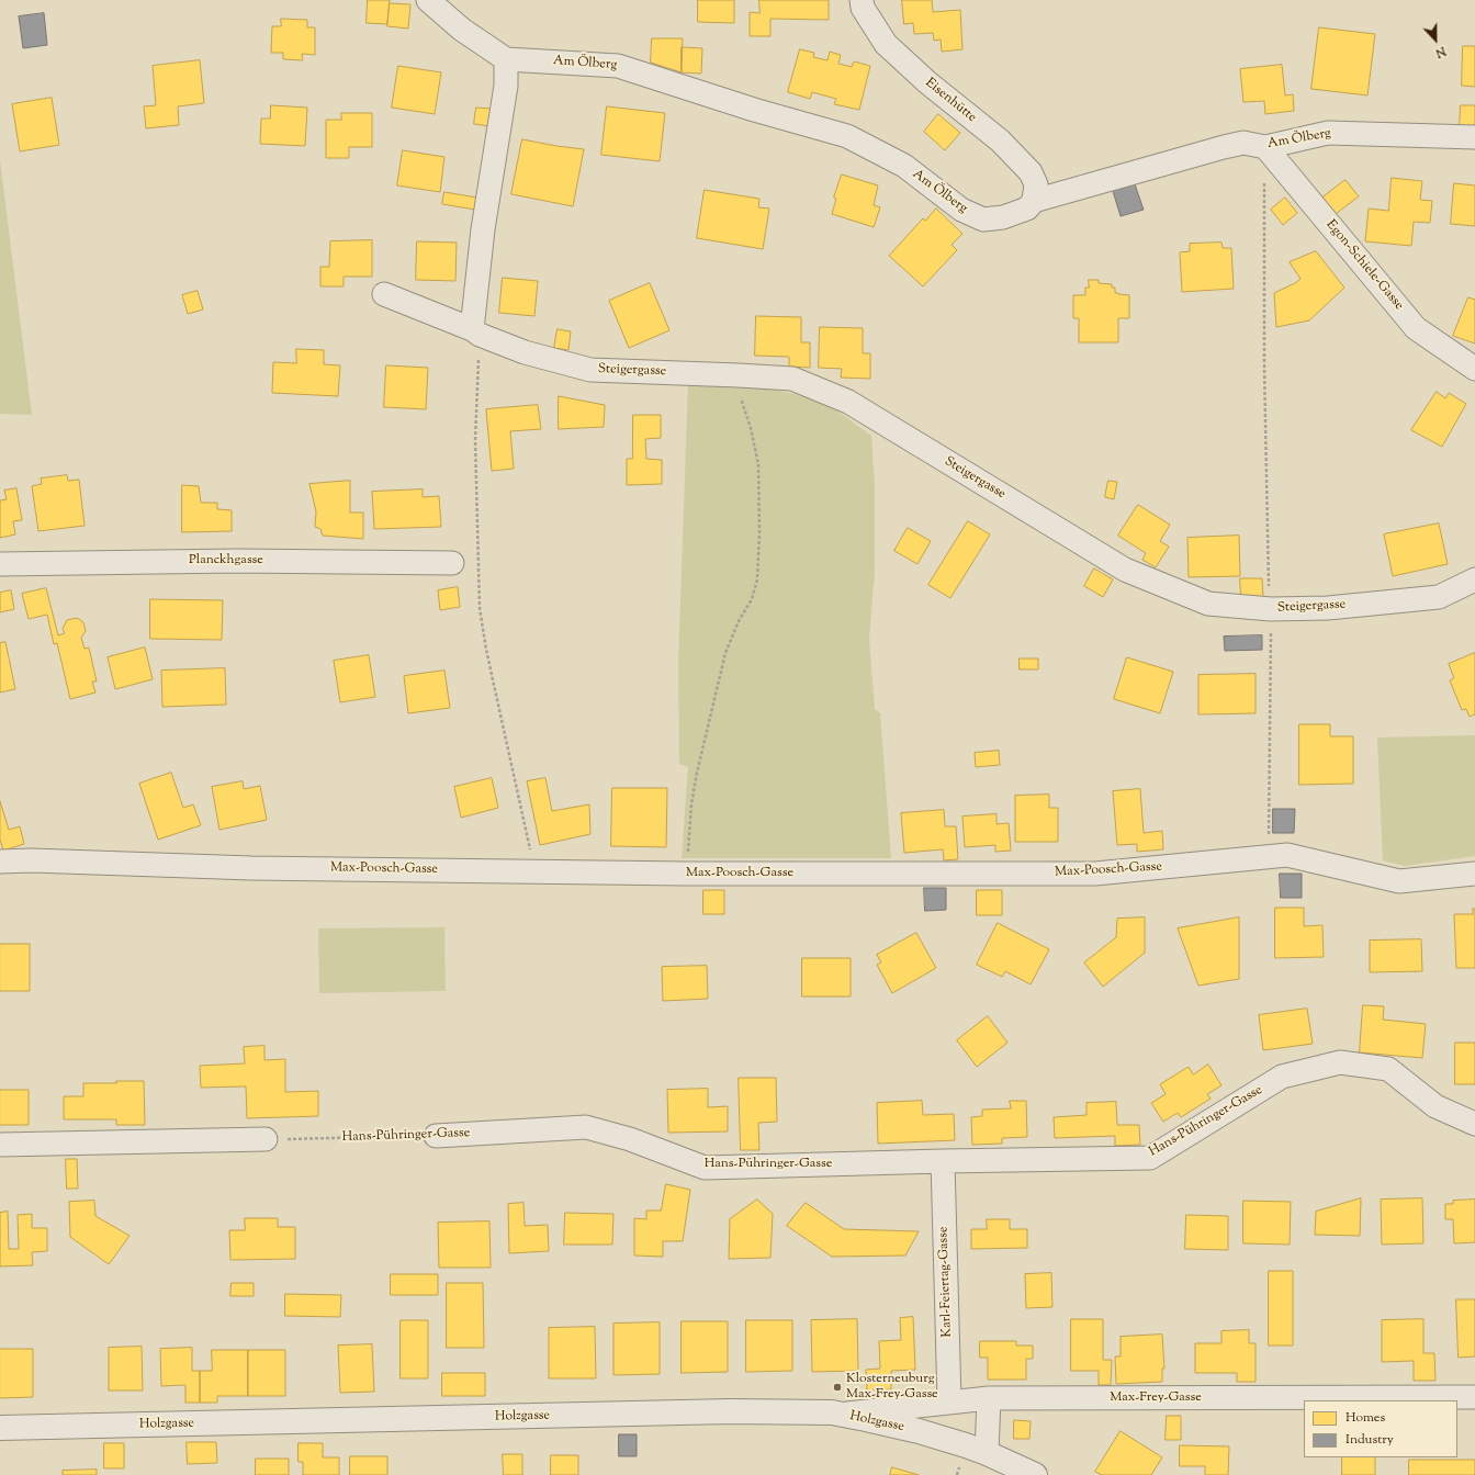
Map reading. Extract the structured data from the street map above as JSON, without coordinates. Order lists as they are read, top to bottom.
{
  "streets": {
    "street": [
      "Am Ölberg",
      "Eisenhütte",
      "Egon-Schiele-Gasse",
      "Steigergasse",
      "Planckhgasse",
      "Max-Poosch-Gasse",
      "Hans-Pühringer-Gasse",
      "Karl-Feiertag-Gasse",
      "Max-Frey-Gasse",
      "Holzgasse"
    ]
  },
  "crossings": [
    ["Am Ölberg", "Eisenhütte"],
    ["Am Ölberg", "Egon-Schiele-Gasse"],
    ["Hans-Pühringer-Gasse", "Karl-Feiertag-Gasse"],
    ["Karl-Feiertag-Gasse", "Max-Frey-Gasse"],
    ["Max-Frey-Gasse", "Holzgasse"]
  ],
  "places": ["Klosterneuburg Max-Frey-Gasse"],
  "legend": ["Homes", "Industry"],
  "north": "bottom"
}
